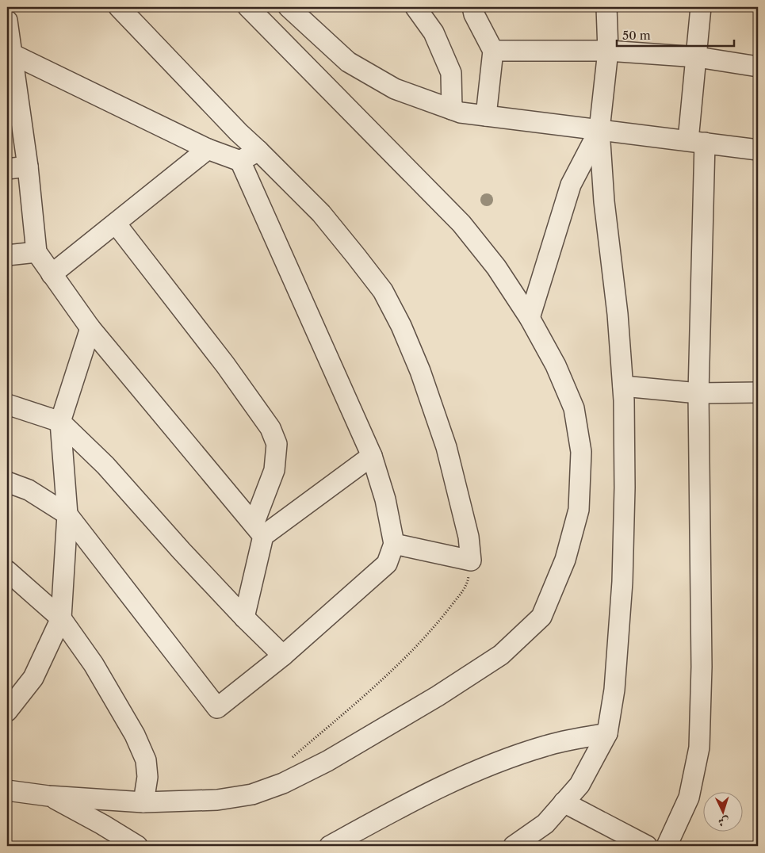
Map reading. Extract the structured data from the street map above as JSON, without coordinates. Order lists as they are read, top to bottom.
{
  "scale_bar": "50 m",
  "north": "bottom"
}
